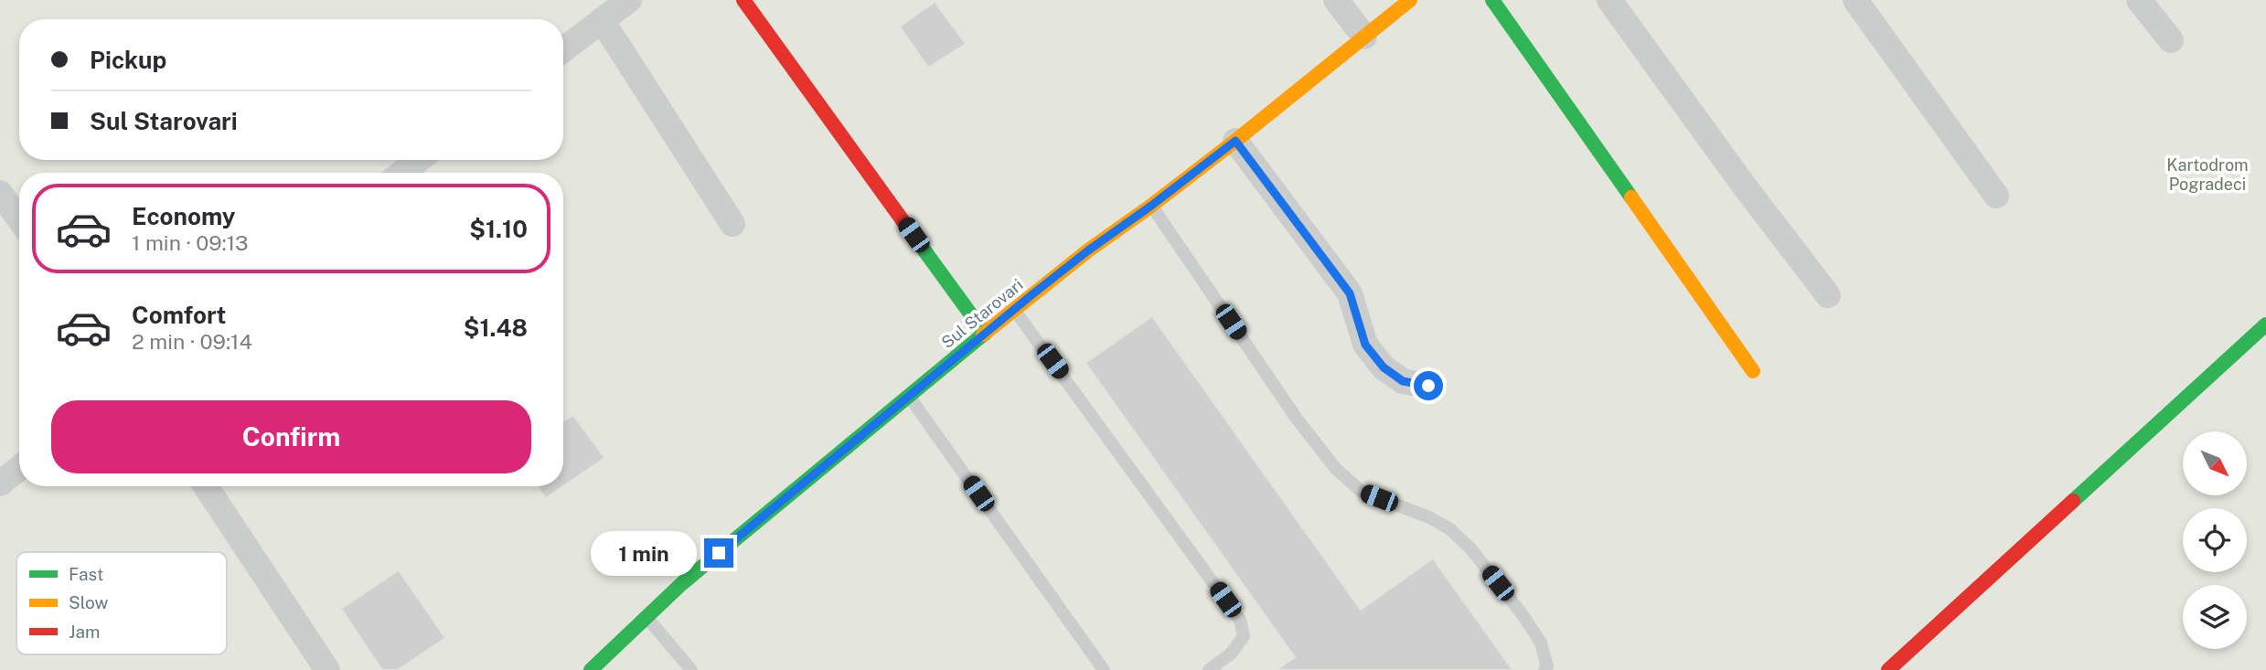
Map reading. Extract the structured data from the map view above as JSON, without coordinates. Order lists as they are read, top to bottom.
{
  "streets": {
    "street": ["Sul Starovari"]
  },
  "parks": ["Kartodrom Pogradeci"],
  "legend": ["Fast", "Slow", "Jam"],
  "north": "bottom right",
  "page": {
    "banner": ["Pickup", "Sul Starovari"],
    "list": [
      {
        "name": "Economy",
        "note": "1 min · 09:13",
        "value": "$1.10"
      },
      {
        "name": "Comfort",
        "note": "2 min · 09:14",
        "value": "$1.48"
      }
    ],
    "buttons": "Confirm",
    "bubble": "1 min"
  }
}
